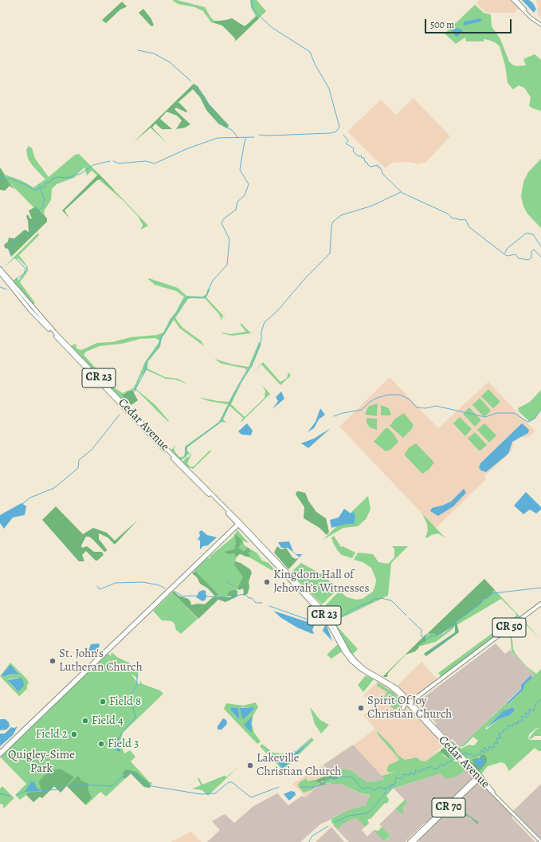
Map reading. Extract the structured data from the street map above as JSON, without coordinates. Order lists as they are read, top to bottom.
{
  "streets": {
    "main road": [
      "CR 23",
      "Cedar Avenue",
      "CR 50",
      "CR 70"
    ]
  },
  "crossings": [
    ["CR 23", "Cedar Avenue"],
    ["CR 23", "CR 50"],
    ["Cedar Avenue", "CR 50"],
    ["Cedar Avenue", "CR 70"]
  ],
  "parks": ["Quigley-Sime Park"],
  "places": [
    "Kingdom Hall of Jehovah's Witnesses",
    "St. John's Lutheran Church",
    "Field 8",
    "Spirit Of Joy Christian Church",
    "Field 4",
    "Field 2",
    "Field 3",
    "Lakeville Christian Church"
  ],
  "scale_bar": "500 m"
}
